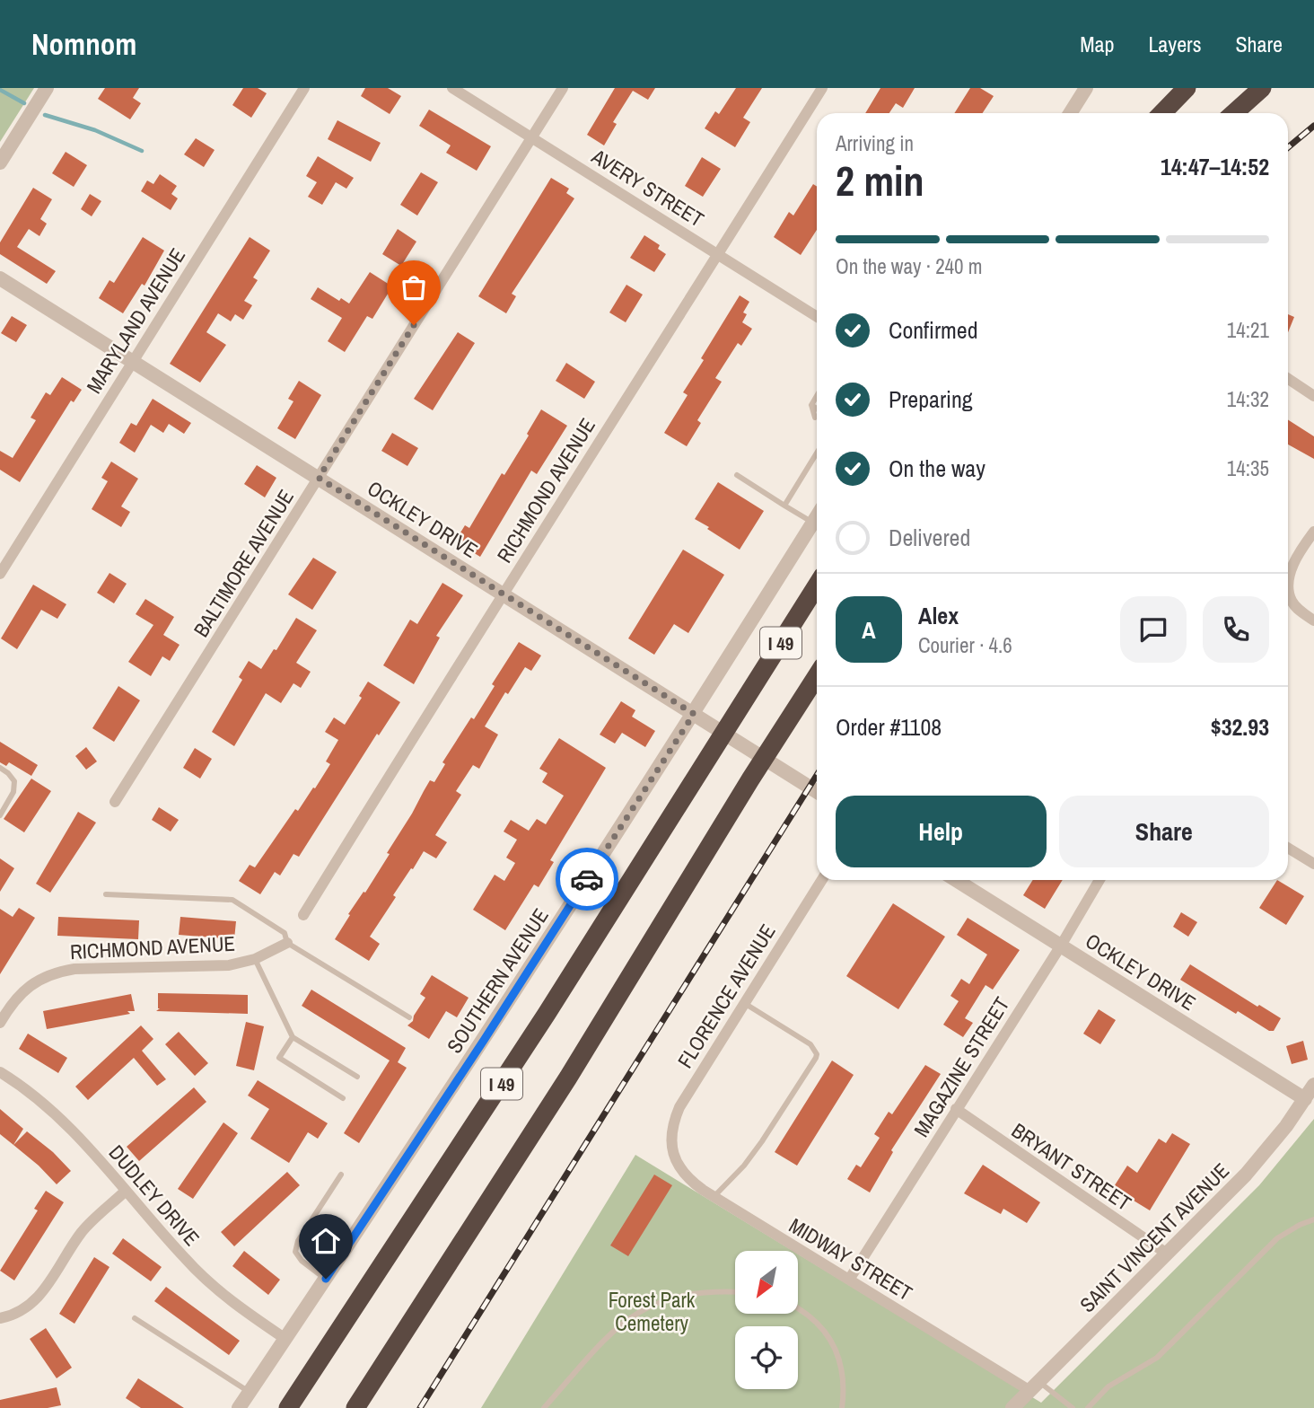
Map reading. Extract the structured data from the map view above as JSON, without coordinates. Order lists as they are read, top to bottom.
{
  "streets": {
    "highway": ["I 49"],
    "street": [
      "AVERY STREET",
      "MARYLAND AVENUE",
      "RICHMOND AVENUE",
      "OCKLEY DRIVE",
      "BALTIMORE AVENUE",
      "SOUTHERN AVENUE",
      "FLORENCE AVENUE",
      "MAGAZINE STREET",
      "BRYANT STREET",
      "DUDLEY DRIVE",
      "SAINT VINCENT AVENUE",
      "MIDWAY STREET"
    ]
  },
  "crossings": [
    ["AVERY STREET", "RICHMOND AVENUE"],
    ["AVERY STREET", "BALTIMORE AVENUE"],
    ["MARYLAND AVENUE", "OCKLEY DRIVE"],
    ["RICHMOND AVENUE", "OCKLEY DRIVE"],
    ["OCKLEY DRIVE", "BALTIMORE AVENUE"],
    ["OCKLEY DRIVE", "SOUTHERN AVENUE"],
    ["OCKLEY DRIVE", "MAGAZINE STREET"],
    ["OCKLEY DRIVE", "SAINT VINCENT AVENUE"],
    ["SOUTHERN AVENUE", "DUDLEY DRIVE"],
    ["FLORENCE AVENUE", "MIDWAY STREET"],
    ["MAGAZINE STREET", "BRYANT STREET"],
    ["MAGAZINE STREET", "MIDWAY STREET"],
    ["BRYANT STREET", "SAINT VINCENT AVENUE"],
    ["SAINT VINCENT AVENUE", "MIDWAY STREET"]
  ],
  "parks": ["Forest Park Cemetery"],
  "north": "bottom left",
  "page": {
    "header": "Nomnom",
    "nav": ["Map", "Layers", "Share"],
    "heading": ["2 min", "Arriving in", "14:47–14:52"],
    "panel": [
      "Alex",
      "Courier · 4.6",
      "Order #1108",
      "$32.93"
    ],
    "bar": "On the way · 240 m",
    "list": [
      ["Confirmed", "14:21"],
      ["Preparing", "14:32"],
      ["On the way", "14:35"],
      "Delivered"
    ],
    "round": "A",
    "buttons": ["Help", "Share"]
  }
}
